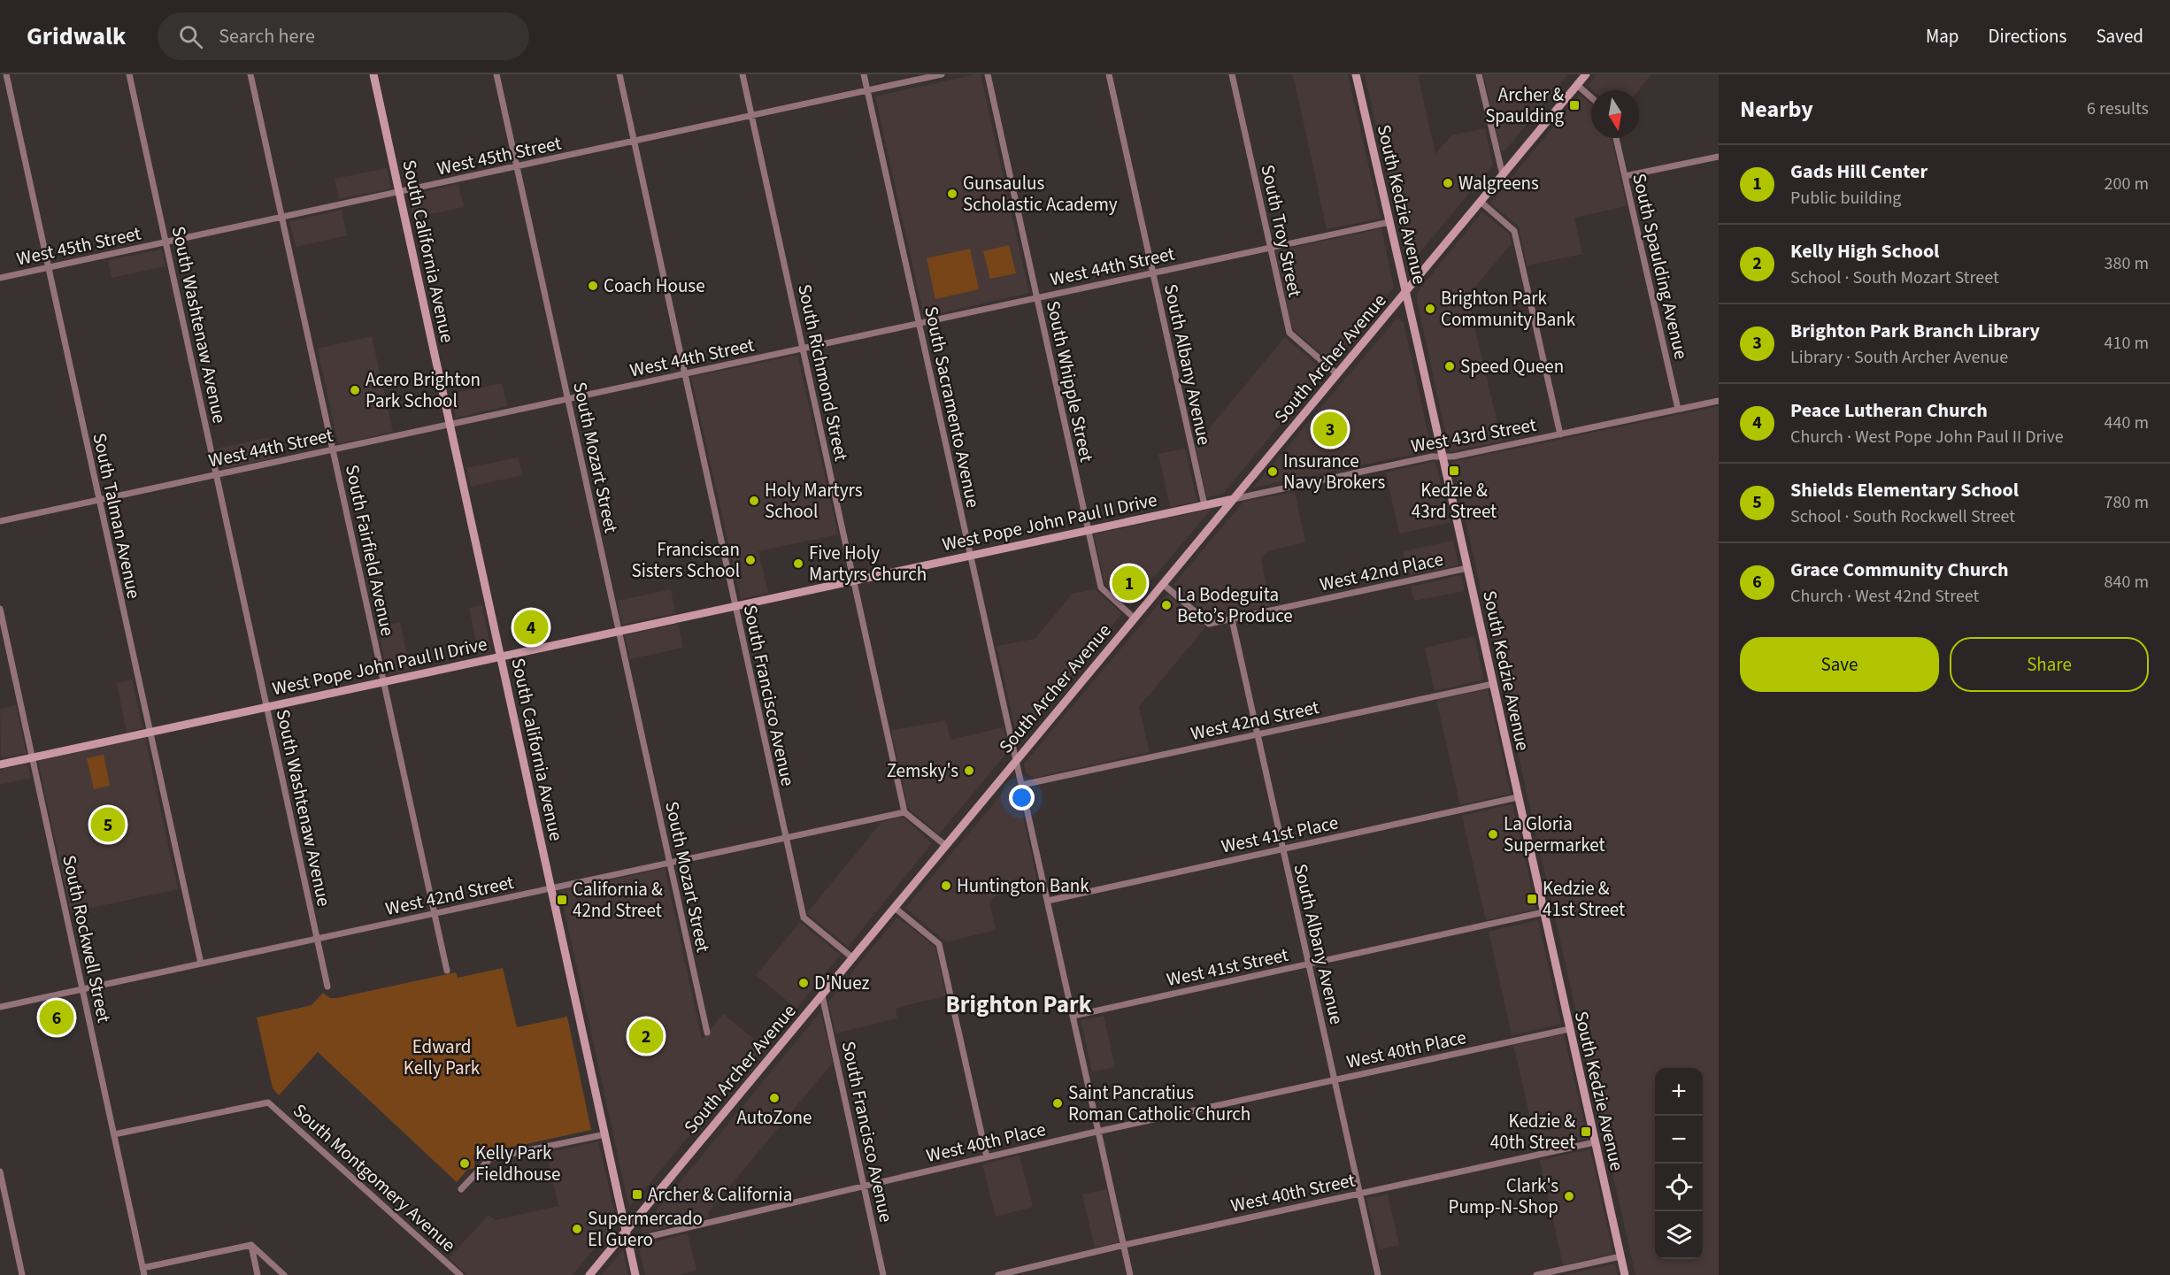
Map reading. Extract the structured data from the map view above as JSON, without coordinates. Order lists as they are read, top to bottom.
{
  "streets": {
    "main road": [
      "South Kedzie Avenue",
      "South California Avenue",
      "South Archer Avenue",
      "West Pope John Paul II Drive"
    ],
    "street": [
      "West 45th Street",
      "South Troy Street",
      "West 44th Street",
      "South Spaulding Avenue",
      "South Washtenaw Avenue",
      "South Albany Avenue",
      "South Richmond Street",
      "South Whipple Street",
      "South Sacramento Avenue",
      "West 43rd Street",
      "South Mozart Street",
      "South Talman Avenue",
      "South Fairfield Avenue",
      "West 42nd Place",
      "South Francisco Avenue",
      "West 42nd Street",
      "West 41st Place",
      "South Rockwell Street",
      "West 41st Street",
      "West 40th Place",
      "South Montgomery Avenue",
      "West 40th Street"
    ]
  },
  "crossings": [
    ["West 45th Street", "South California Avenue"],
    ["West 45th Street", "South Washtenaw Avenue"],
    ["West 45th Street", "South Richmond Street"],
    ["West 45th Street", "South Sacramento Avenue"],
    ["West 45th Street", "South Mozart Street"],
    ["West 45th Street", "South Talman Avenue"],
    ["West 45th Street", "South Fairfield Avenue"],
    ["West 45th Street", "South Francisco Avenue"],
    ["South Kedzie Avenue", "West 44th Street"],
    ["South Kedzie Avenue", "South Archer Avenue"],
    ["South Kedzie Avenue", "West 43rd Street"],
    ["South Kedzie Avenue", "West 42nd Place"],
    ["South Kedzie Avenue", "West 42nd Street"],
    ["South Kedzie Avenue", "West 41st Place"],
    ["South Kedzie Avenue", "West 41st Street"],
    ["South Kedzie Avenue", "West 40th Place"],
    ["South Kedzie Avenue", "West 40th Street"],
    ["South Troy Street", "West 44th Street"],
    ["South Troy Street", "South Archer Avenue"],
    ["South California Avenue", "West 44th Street"],
    ["South California Avenue", "South Archer Avenue"],
    ["South California Avenue", "West Pope John Paul II Drive"],
    ["South California Avenue", "West 42nd Street"],
    ["South California Avenue", "West 40th Place"],
    ["West 44th Street", "South Washtenaw Avenue"],
    ["West 44th Street", "South Albany Avenue"],
    ["West 44th Street", "South Richmond Street"],
    ["West 44th Street", "South Whipple Street"],
    ["West 44th Street", "South Sacramento Avenue"],
    ["West 44th Street", "South Mozart Street"],
    ["West 44th Street", "South Talman Avenue"],
    ["West 44th Street", "South Fairfield Avenue"],
    ["West 44th Street", "South Francisco Avenue"],
    ["South Spaulding Avenue", "West 43rd Street"],
    ["South Washtenaw Avenue", "West Pope John Paul II Drive"],
    ["South Washtenaw Avenue", "West 42nd Street"],
    ["South Archer Avenue", "South Whipple Street"],
    ["South Archer Avenue", "South Sacramento Avenue"],
    ["South Archer Avenue", "West 43rd Street"],
    ["South Archer Avenue", "West Pope John Paul II Drive"],
    ["South Archer Avenue", "West 42nd Place"],
    ["South Archer Avenue", "South Francisco Avenue"],
    ["South Albany Avenue", "West Pope John Paul II Drive"],
    ["South Albany Avenue", "West 42nd Place"],
    ["South Albany Avenue", "West 42nd Street"],
    ["South Albany Avenue", "West 41st Place"],
    ["South Albany Avenue", "West 41st Street"],
    ["South Albany Avenue", "West 40th Place"],
    ["South Albany Avenue", "West 40th Street"],
    ["South Richmond Street", "West Pope John Paul II Drive"],
    ["South Richmond Street", "West 42nd Street"],
    ["South Whipple Street", "West Pope John Paul II Drive"],
    ["South Sacramento Avenue", "West Pope John Paul II Drive"],
    ["South Sacramento Avenue", "West 42nd Street"],
    ["South Sacramento Avenue", "West 41st Place"],
    ["South Sacramento Avenue", "West 41st Street"],
    ["South Sacramento Avenue", "West 40th Place"],
    ["South Sacramento Avenue", "West 40th Street"],
    ["West 43rd Street", "West Pope John Paul II Drive"],
    ["South Mozart Street", "West Pope John Paul II Drive"],
    ["South Mozart Street", "West 42nd Street"],
    ["South Talman Avenue", "West Pope John Paul II Drive"],
    ["South Talman Avenue", "West 42nd Street"],
    ["West Pope John Paul II Drive", "South Fairfield Avenue"],
    ["West Pope John Paul II Drive", "South Francisco Avenue"],
    ["West Pope John Paul II Drive", "South Rockwell Street"],
    ["South Fairfield Avenue", "West 42nd Street"],
    ["South Francisco Avenue", "West 42nd Street"],
    ["South Francisco Avenue", "West 40th Place"],
    ["West 42nd Street", "South Rockwell Street"],
    ["South Rockwell Street", "South Montgomery Avenue"]
  ],
  "districts": ["Brighton Park"],
  "parks": ["Edward Kelly Park"],
  "places": {
    "transit": [
      "Archer & Spaulding",
      "Kedzie & 43rd Street",
      "Kedzie & 41st Street",
      "California & 42nd Street",
      "Kedzie & 40th Street",
      "Archer & California"
    ],
    "other": [
      "Walgreens",
      "Gunsaulus Scholastic Academy",
      "Coach House",
      "Brighton Park Community Bank",
      "Speed Queen",
      "Acero Brighton Park School",
      "Insurance Navy Brokers",
      "Holy Martyrs School",
      "Franciscan Sisters School",
      "Five Holy Martyrs Church",
      "La Bodeguita Beto’s Produce",
      "Zemsky's",
      "La Gloria Supermarket",
      "Huntington Bank",
      "D'Nuez",
      "AutoZone",
      "Saint Pancratius Roman Catholic Church",
      "Kelly Park Fieldhouse",
      "Clark's Pump-N-Shop",
      "Supermercado El Guero"
    ]
  },
  "north": "bottom",
  "page": {
    "header": "Gridwalk",
    "search": "Search here",
    "nav": ["Map", "Directions", "Saved"],
    "heading": ["Nearby", "6 results"],
    "list": [
      {
        "mark": "1",
        "name": "Gads Hill Center",
        "note": "Public building",
        "value": "200 m"
      },
      {
        "mark": "2",
        "name": "Kelly High School",
        "note": "School · South Mozart Street",
        "value": "380 m"
      },
      {
        "mark": "3",
        "name": "Brighton Park Branch Library",
        "note": "Library · South Archer Avenue",
        "value": "410 m"
      },
      {
        "mark": "4",
        "name": "Peace Lutheran Church",
        "note": "Church · West Pope John Paul II Drive",
        "value": "440 m"
      },
      {
        "mark": "5",
        "name": "Shields Elementary School",
        "note": "School · South Rockwell Street",
        "value": "780 m"
      },
      {
        "mark": "6",
        "name": "Grace Community Church",
        "note": "Church · West 42nd Street",
        "value": "840 m"
      }
    ],
    "pins": [
      "3",
      "1",
      "4",
      "5",
      "6",
      "2"
    ],
    "buttons": ["Save", "Share"],
    "map_buttons": ["+", "−"]
  }
}
